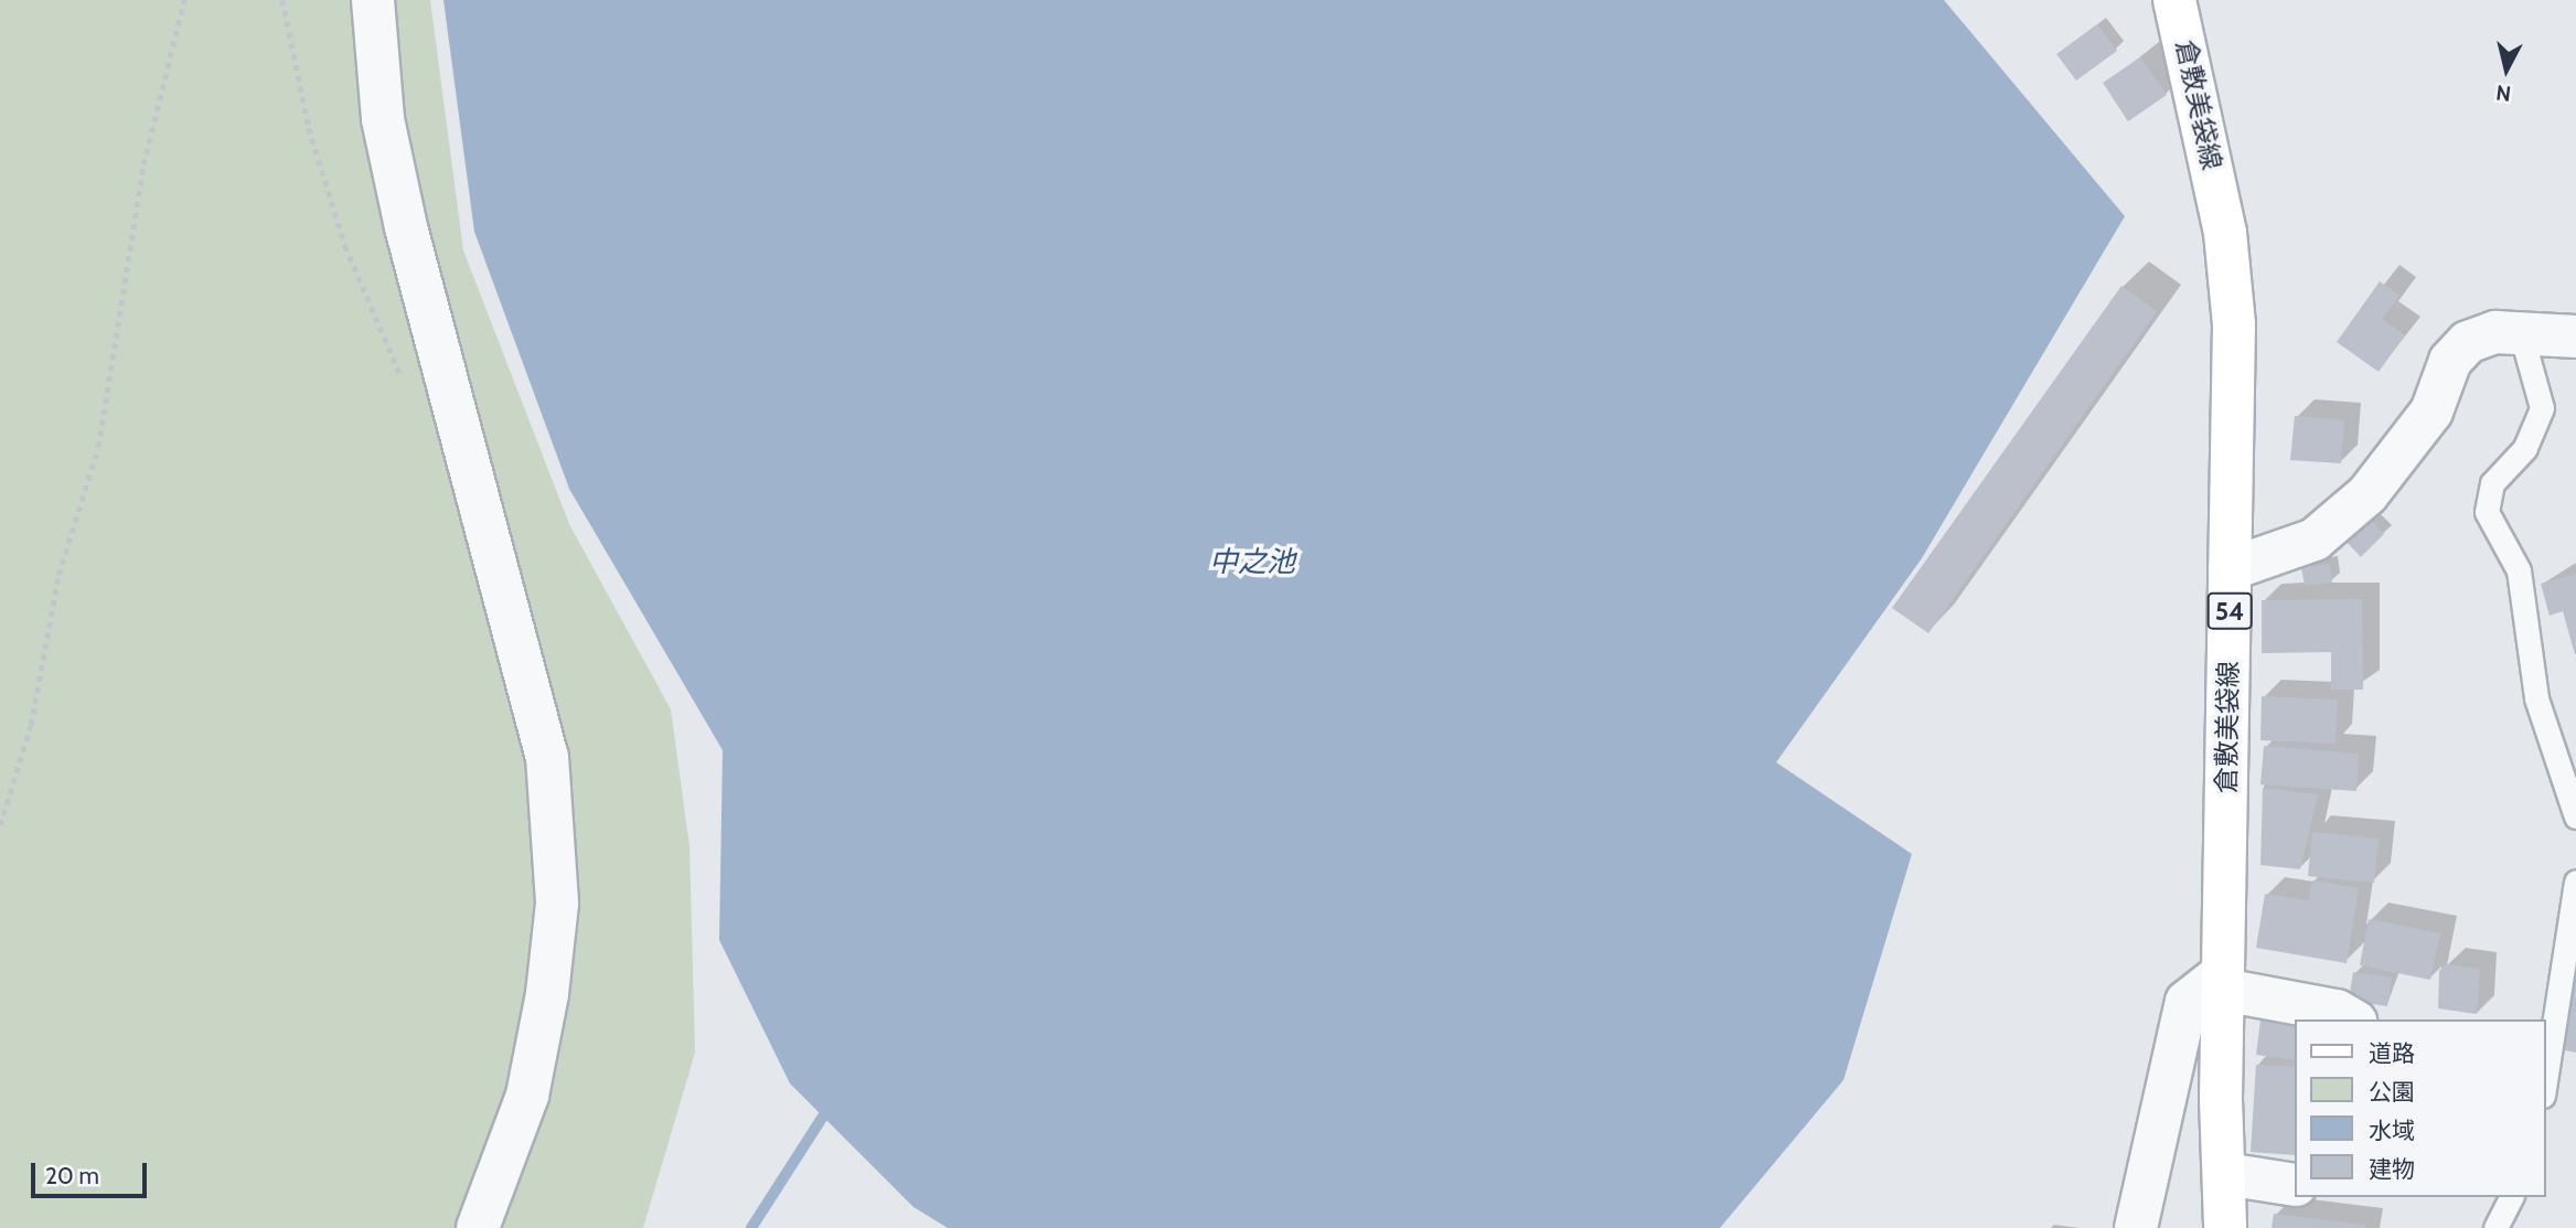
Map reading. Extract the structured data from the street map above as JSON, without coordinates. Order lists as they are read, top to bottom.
{
  "streets": {
    "main road": ["倉敷美袋線", "54"]
  },
  "water": ["中之池"],
  "legend": [
    "道路",
    "公園",
    "水域",
    "建物"
  ],
  "scale_bar": "20 m",
  "north": "bottom"
}
